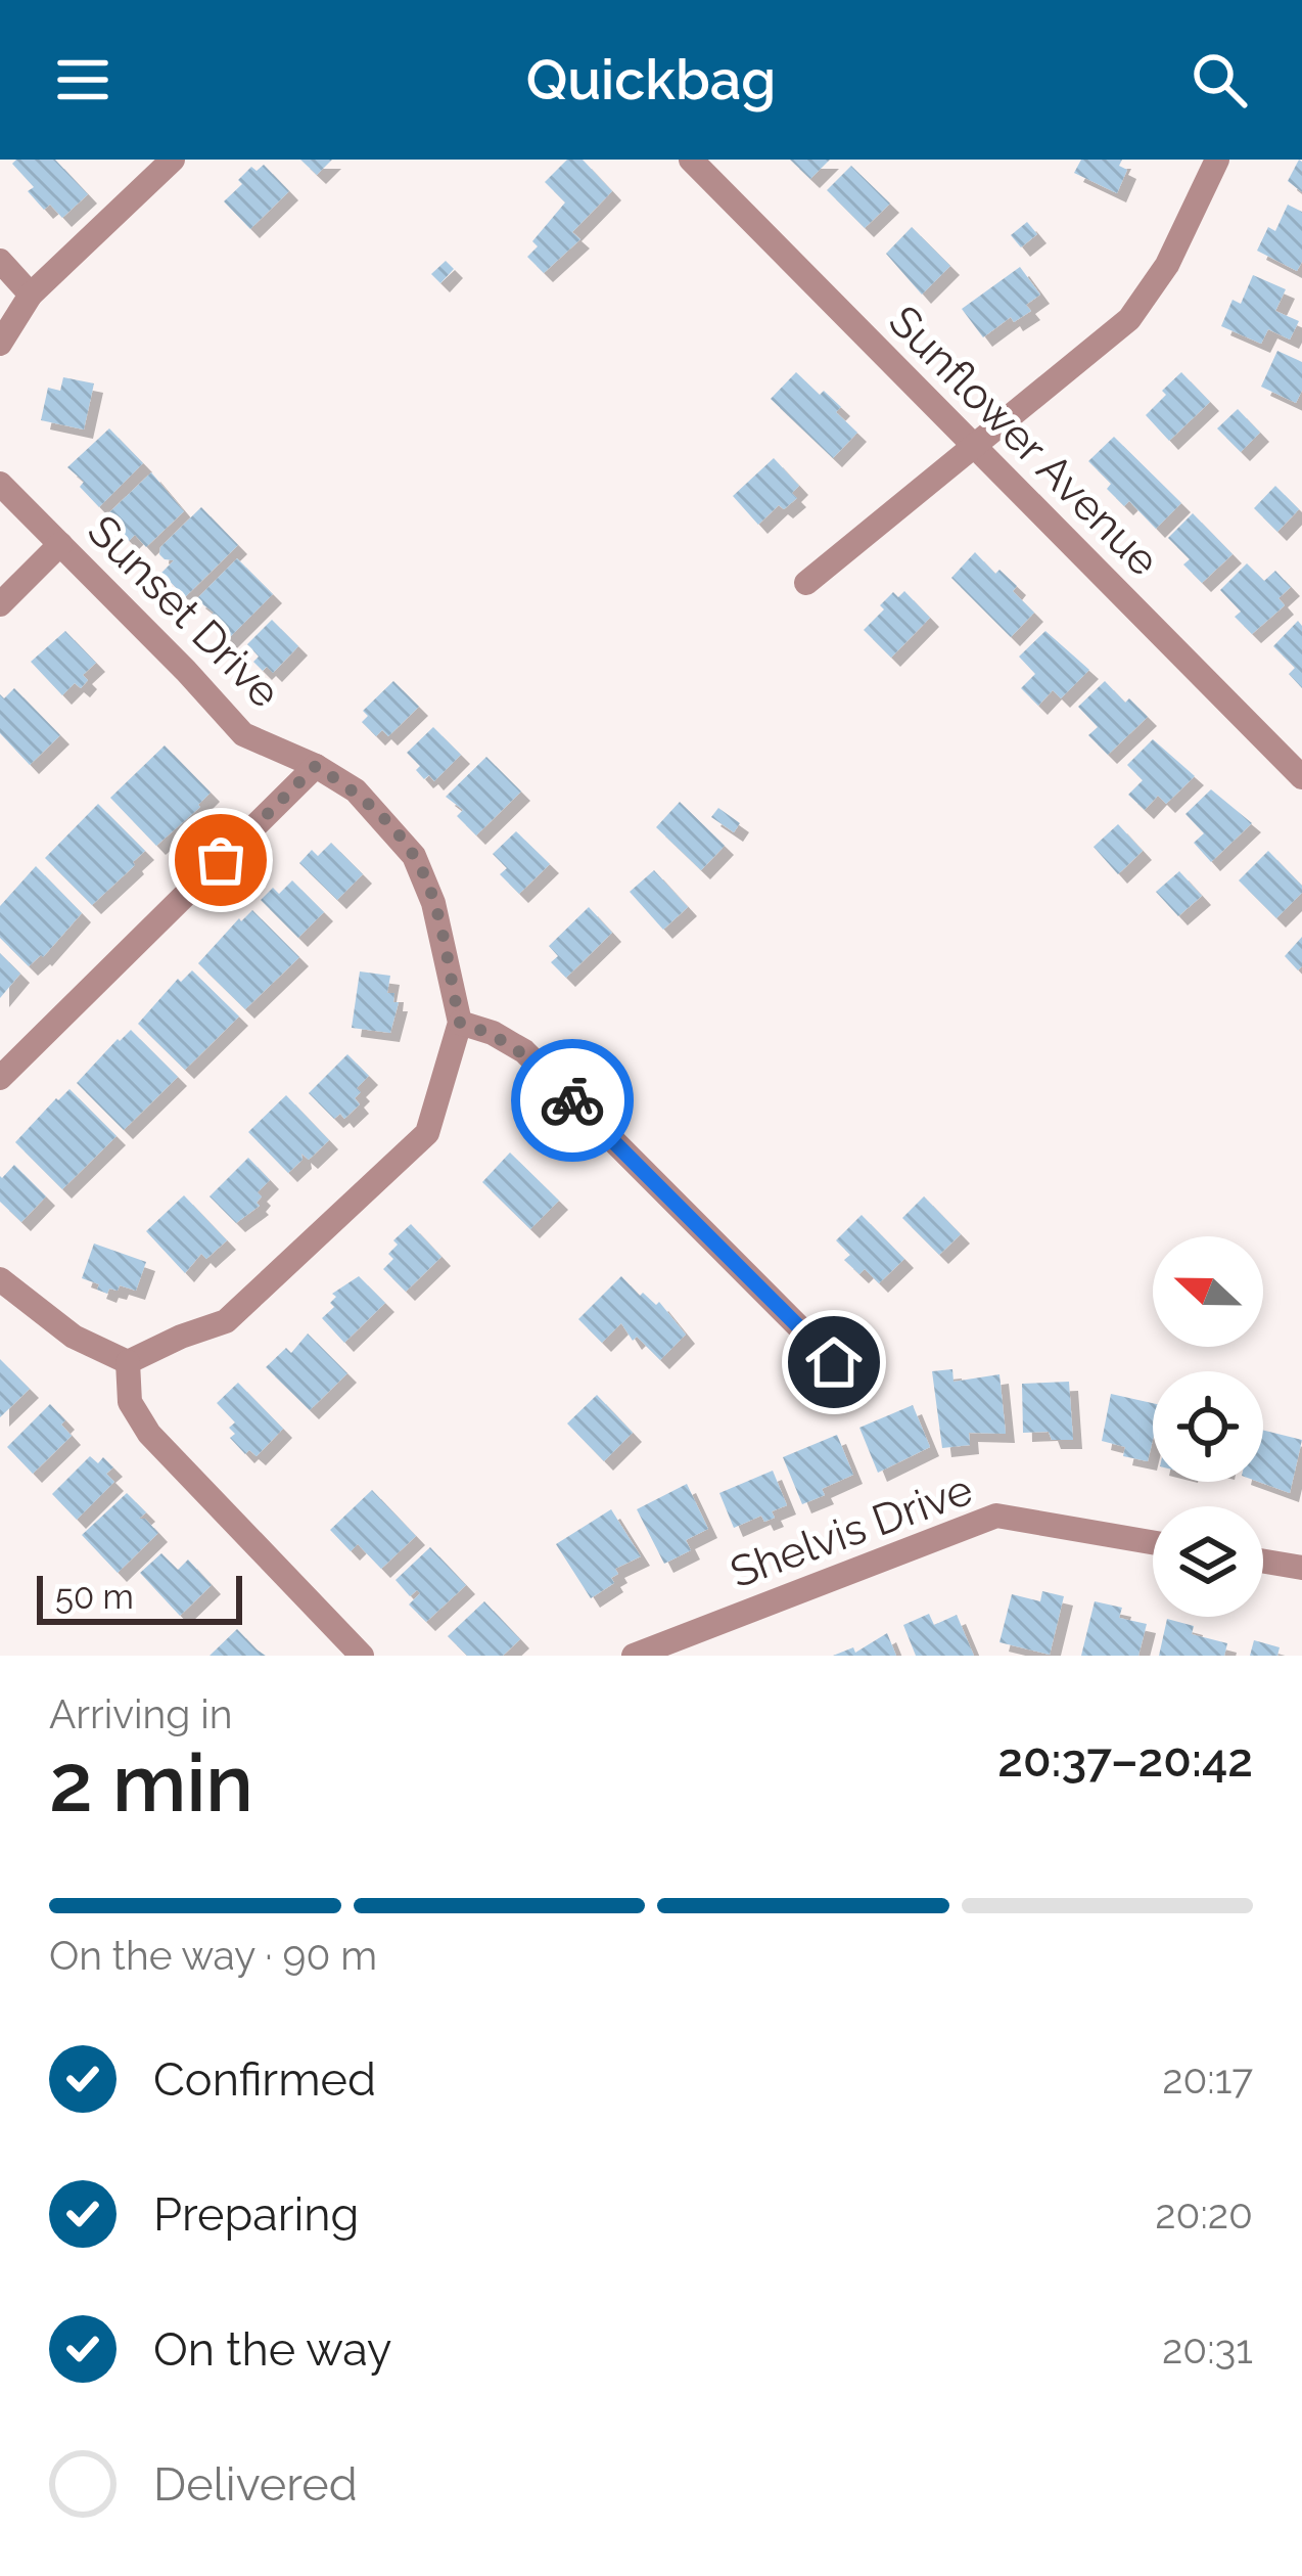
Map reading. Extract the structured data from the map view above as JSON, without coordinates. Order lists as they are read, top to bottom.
{
  "streets": {
    "street": ["Sunflower Avenue", "Sunset Drive", "Shelvis Drive"]
  },
  "scale_bar": "50 m",
  "north": "left",
  "page": {
    "header": "Quickbag",
    "scale": "50 m",
    "heading": ["2 min", "Arriving in", "20:37–20:42"],
    "bar": "On the way · 90 m",
    "list": [
      ["Confirmed", "20:17"],
      ["Preparing", "20:20"],
      ["On the way", "20:31"],
      "Delivered"
    ]
  }
}
